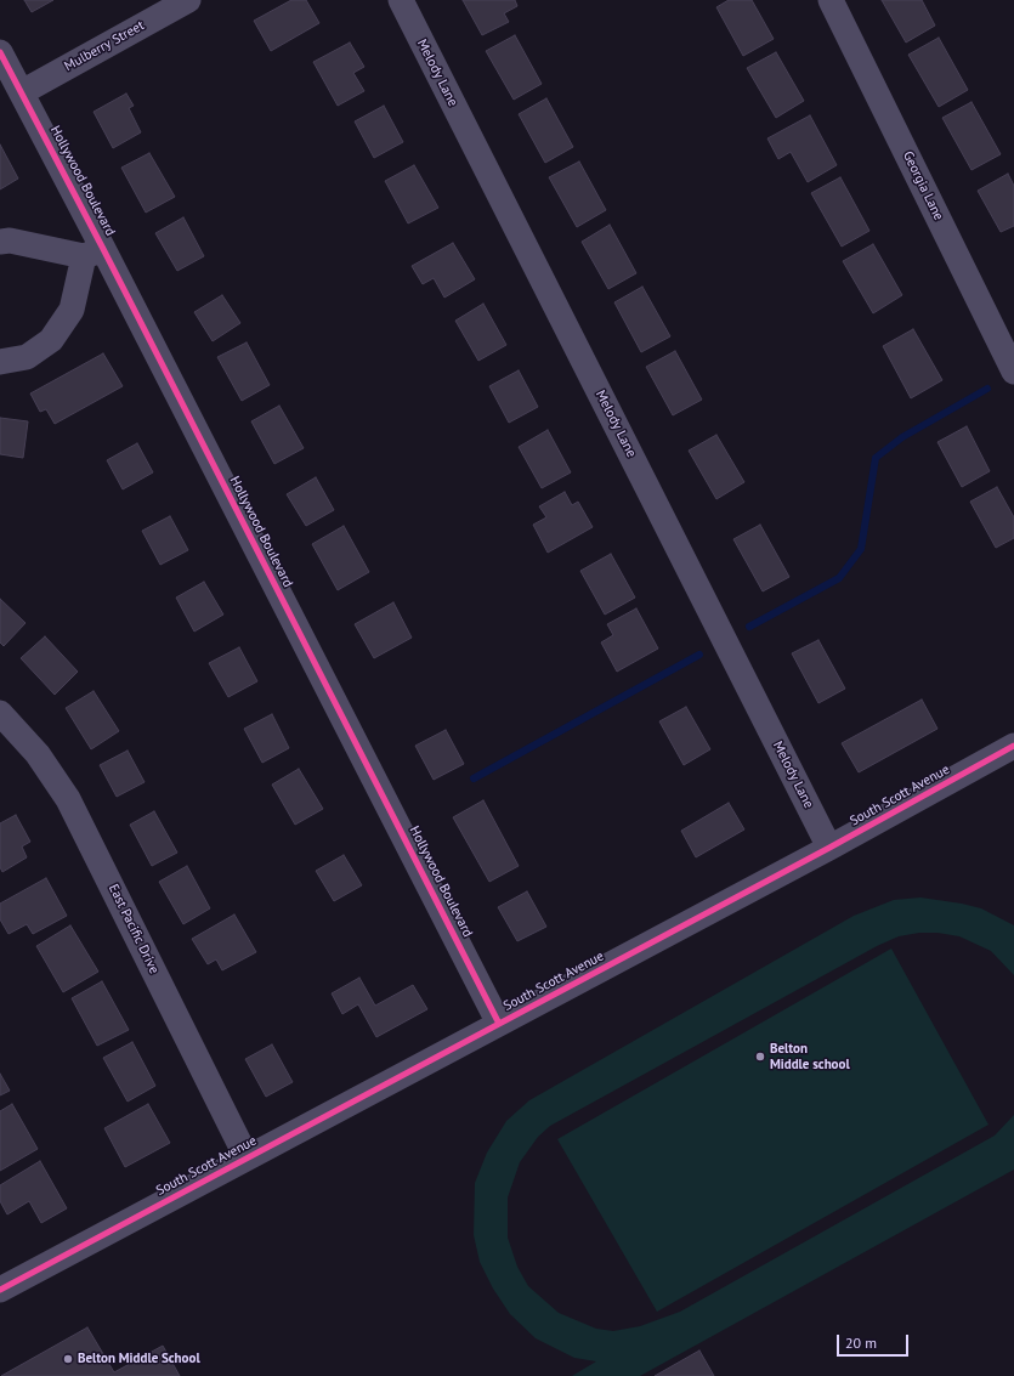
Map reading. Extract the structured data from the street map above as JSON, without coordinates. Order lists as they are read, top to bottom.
{
  "streets": {
    "street": [
      "Mulberry Street",
      "Melody Lane",
      "Hollywood Boulevard",
      "Georgia Lane",
      "South Scott Avenue",
      "East Pacific Drive"
    ]
  },
  "crossings": [
    ["Mulberry Street", "Hollywood Boulevard"],
    ["Melody Lane", "South Scott Avenue"],
    ["Hollywood Boulevard", "South Scott Avenue"],
    ["South Scott Avenue", "East Pacific Drive"]
  ],
  "places": ["Belton Middle school", "Belton Middle School"],
  "scale_bar": "20 m"
}
